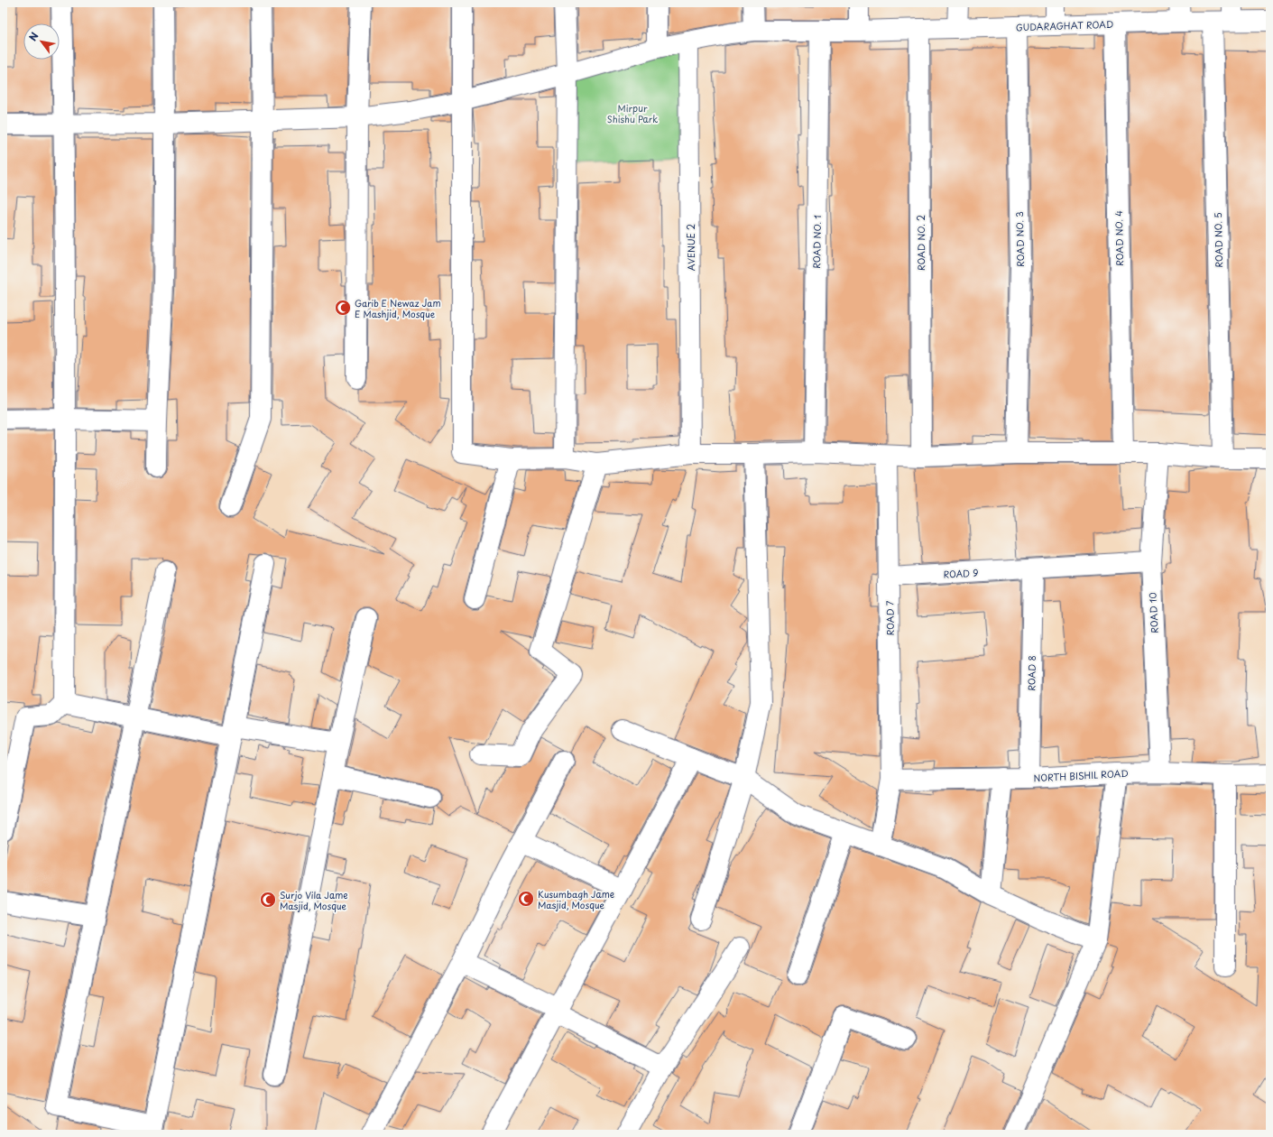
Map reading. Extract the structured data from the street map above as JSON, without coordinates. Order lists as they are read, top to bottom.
{
  "streets": {
    "street": [
      "GUDARAGHAT ROAD",
      "ROAD NO. 4",
      "ROAD NO. 3",
      "ROAD NO. 5",
      "ROAD NO. 1",
      "ROAD NO. 2",
      "AVENUE 2",
      "ROAD 9",
      "ROAD 10",
      "ROAD 7",
      "ROAD 8",
      "NORTH BISHIL ROAD"
    ]
  },
  "crossings": [
    ["GUDARAGHAT ROAD", "ROAD NO. 4"],
    ["GUDARAGHAT ROAD", "ROAD NO. 3"],
    ["GUDARAGHAT ROAD", "ROAD NO. 5"],
    ["GUDARAGHAT ROAD", "ROAD NO. 1"],
    ["GUDARAGHAT ROAD", "ROAD NO. 2"],
    ["GUDARAGHAT ROAD", "AVENUE 2"],
    ["ROAD 9", "ROAD 10"],
    ["ROAD 9", "ROAD 7"],
    ["ROAD 9", "ROAD 8"],
    ["ROAD 10", "NORTH BISHIL ROAD"],
    ["ROAD 7", "NORTH BISHIL ROAD"],
    ["ROAD 8", "NORTH BISHIL ROAD"]
  ],
  "parks": ["Mirpur Shishu Park"],
  "places": {
    "mosque": ["Garib E Newaz Jam E Mashjid, Mosque", "Kusumbagh Jame Masjid, Mosque", "Surjo Vila Jame Masjid, Mosque"]
  },
  "north": "top left"
}
